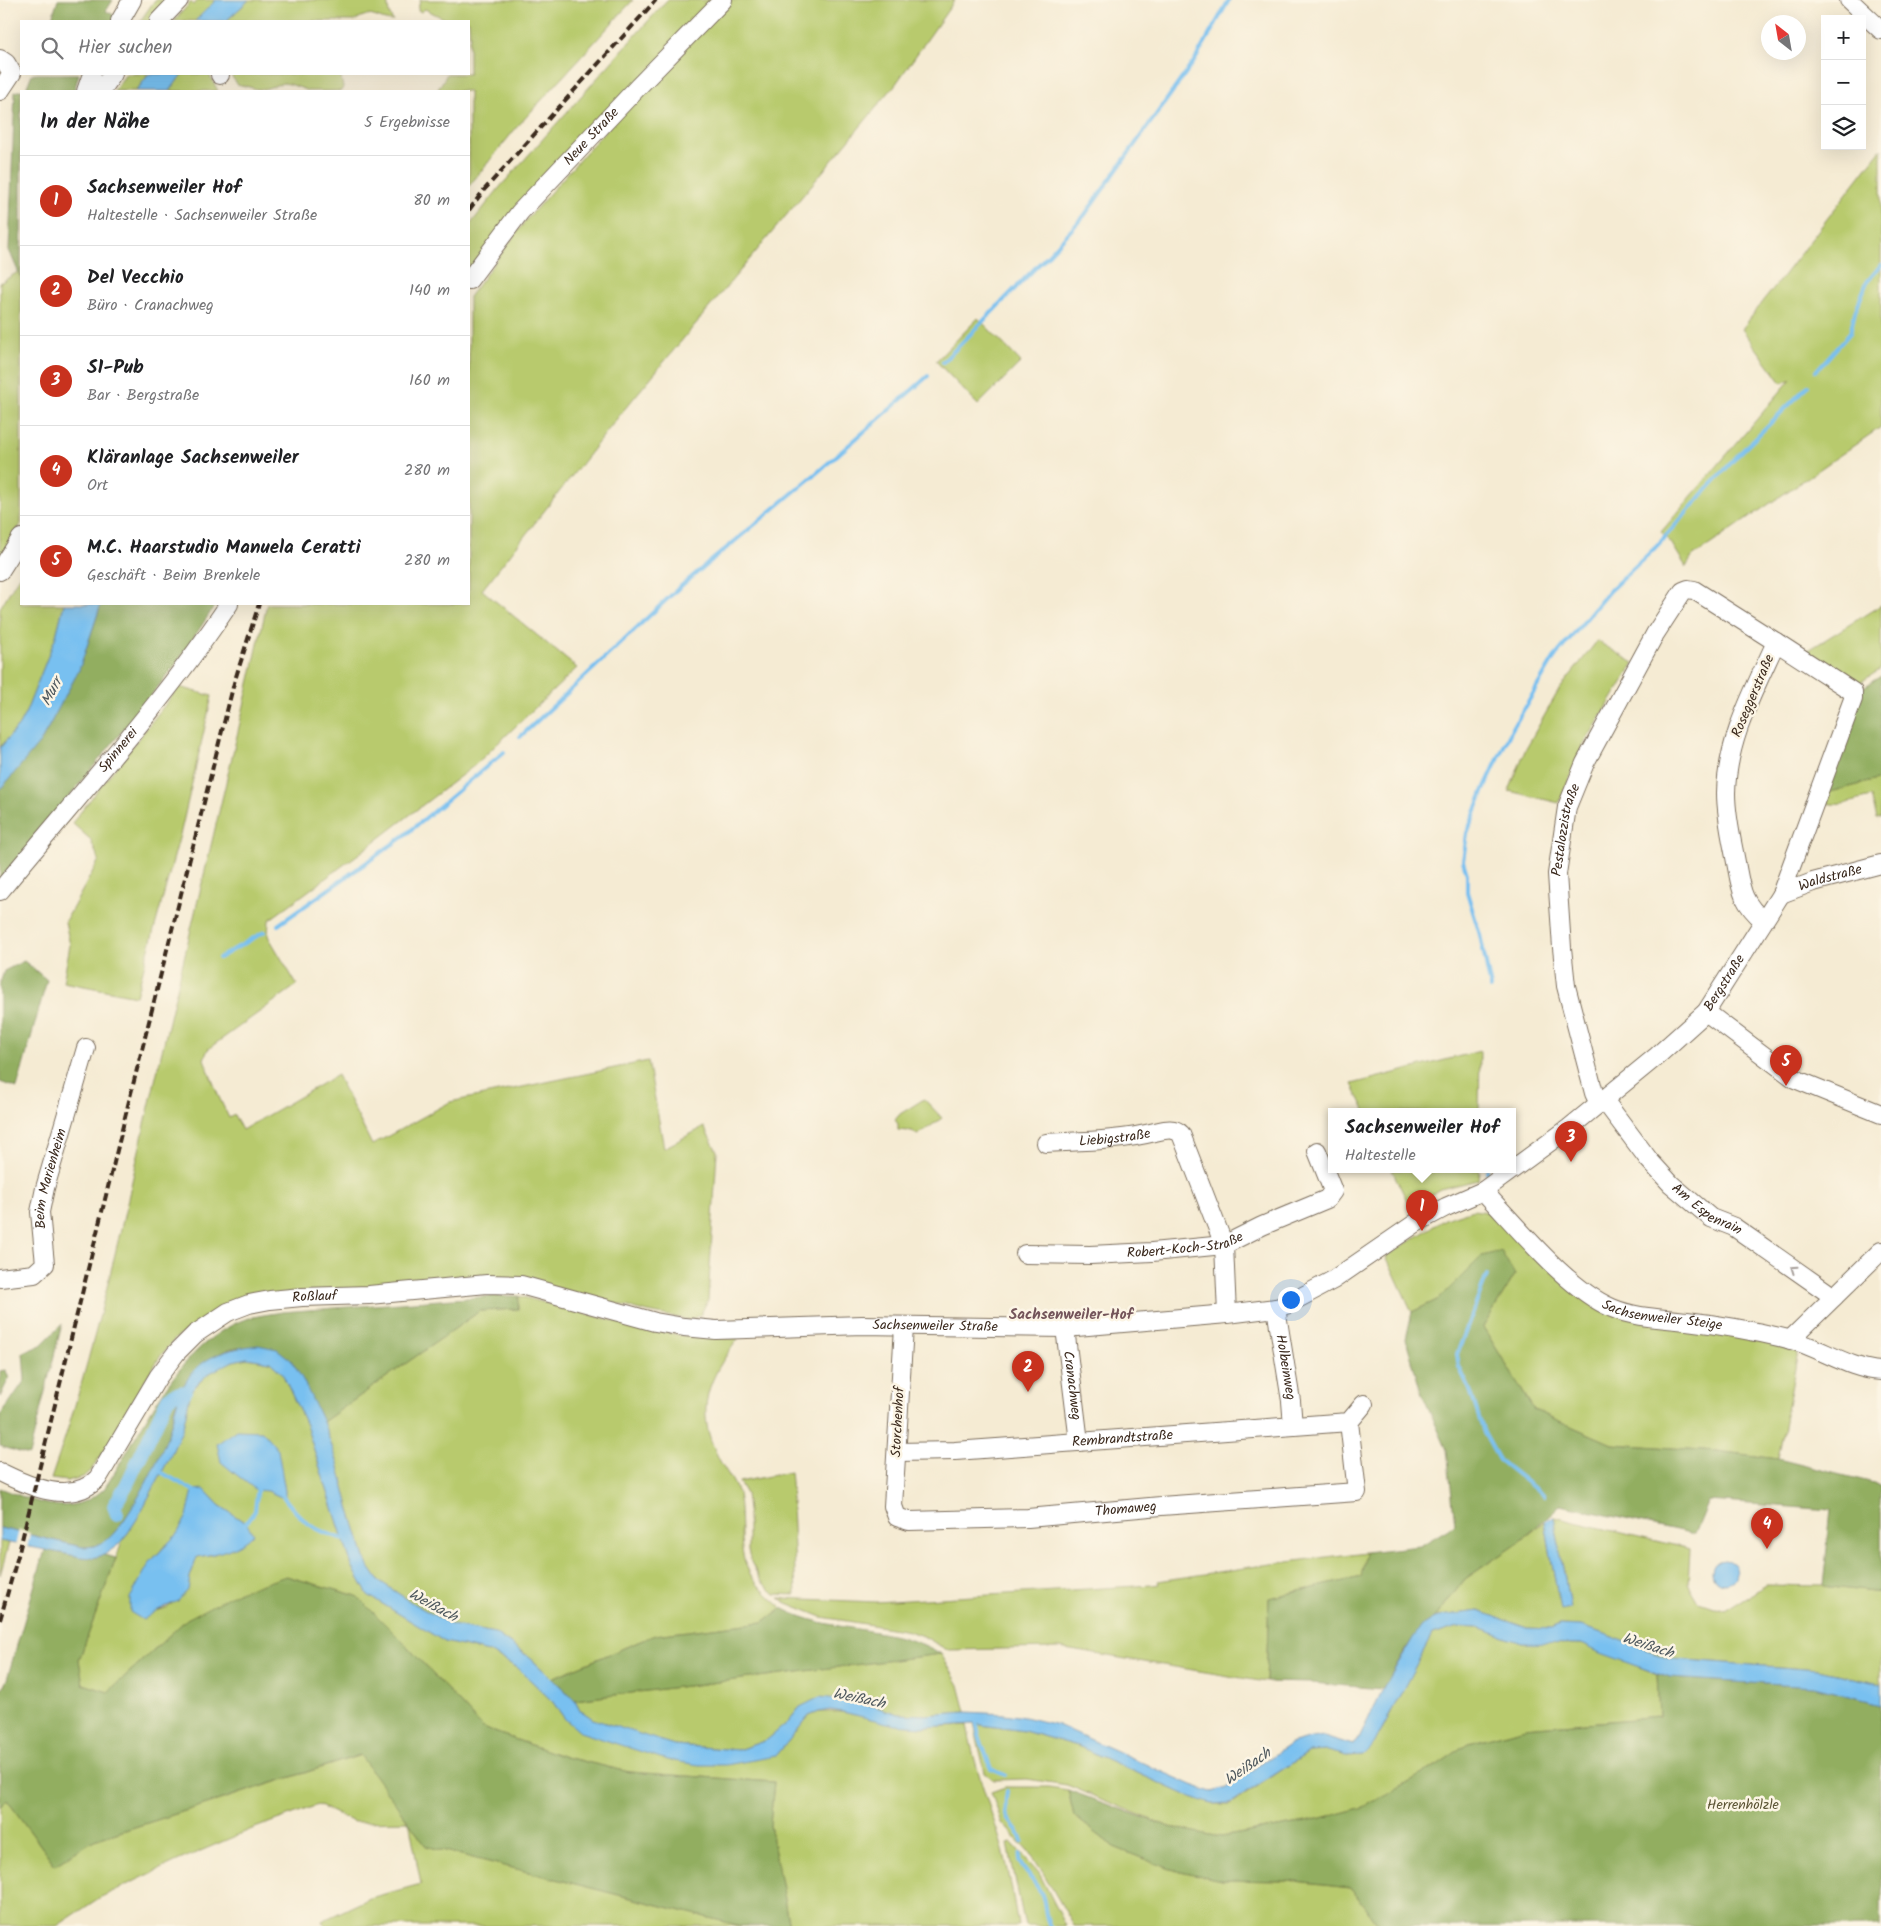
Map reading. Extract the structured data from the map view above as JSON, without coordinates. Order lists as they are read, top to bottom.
{
  "streets": {
    "street": [
      "Neue Straße",
      "Roseggerstraße",
      "Spinnerei",
      "Pestalozzistraße",
      "Waldstraße",
      "Bergstraße",
      "Liebigstraße",
      "Beim Marienheim",
      "Am Espenrain",
      "Robert-Koch-Straße",
      "Roßlauf",
      "Sachsenweiler Steige",
      "Sachsenweiler Straße",
      "Holbeinweg",
      "Cranachweg",
      "Storchenhof",
      "Rembrandtstraße",
      "Thomaweg"
    ]
  },
  "crossings": [
    ["Roseggerstraße", "Pestalozzistraße"],
    ["Roseggerstraße", "Bergstraße"],
    ["Pestalozzistraße", "Bergstraße"],
    ["Pestalozzistraße", "Am Espenrain"],
    ["Waldstraße", "Bergstraße"],
    ["Bergstraße", "Am Espenrain"],
    ["Bergstraße", "Sachsenweiler Steige"],
    ["Bergstraße", "Sachsenweiler Straße"],
    ["Liebigstraße", "Robert-Koch-Straße"],
    ["Roßlauf", "Sachsenweiler Straße"],
    ["Sachsenweiler Steige", "Sachsenweiler Straße"],
    ["Sachsenweiler Straße", "Holbeinweg"],
    ["Sachsenweiler Straße", "Cranachweg"],
    ["Sachsenweiler Straße", "Storchenhof"],
    ["Holbeinweg", "Rembrandtstraße"],
    ["Cranachweg", "Rembrandtstraße"],
    ["Storchenhof", "Rembrandtstraße"],
    ["Storchenhof", "Thomaweg"],
    ["Rembrandtstraße", "Thomaweg"]
  ],
  "one_way": ["Am Espenrain"],
  "districts": ["Sachsenweiler-Hof"],
  "water": ["Murr", "Weißach"],
  "parks": ["Herrenhölzle"],
  "north": "top left",
  "page": {
    "map_buttons": ["+", "−"],
    "search": "Hier suchen",
    "heading": ["In der Nähe", "5 Ergebnisse"],
    "list": [
      {
        "mark": "1",
        "name": "Sachsenweiler Hof",
        "note": "Haltestelle · Sachsenweiler Straße",
        "value": "80 m"
      },
      {
        "mark": "2",
        "name": "Del Vecchio",
        "note": "Büro · Cranachweg",
        "value": "140 m"
      },
      {
        "mark": "3",
        "name": "S1-Pub",
        "note": "Bar · Bergstraße",
        "value": "160 m"
      },
      {
        "mark": "4",
        "name": "Kläranlage Sachsenweiler",
        "note": "Ort",
        "value": "280 m"
      },
      {
        "mark": "5",
        "name": "M.C. Haarstudio Manuela Ceratti",
        "note": "Geschäft · Beim Brenkele",
        "value": "280 m"
      }
    ],
    "pins": [
      "5",
      "3",
      "1",
      "2",
      "4"
    ],
    "popup": ["Sachsenweiler Hof", "Haltestelle"]
  }
}
